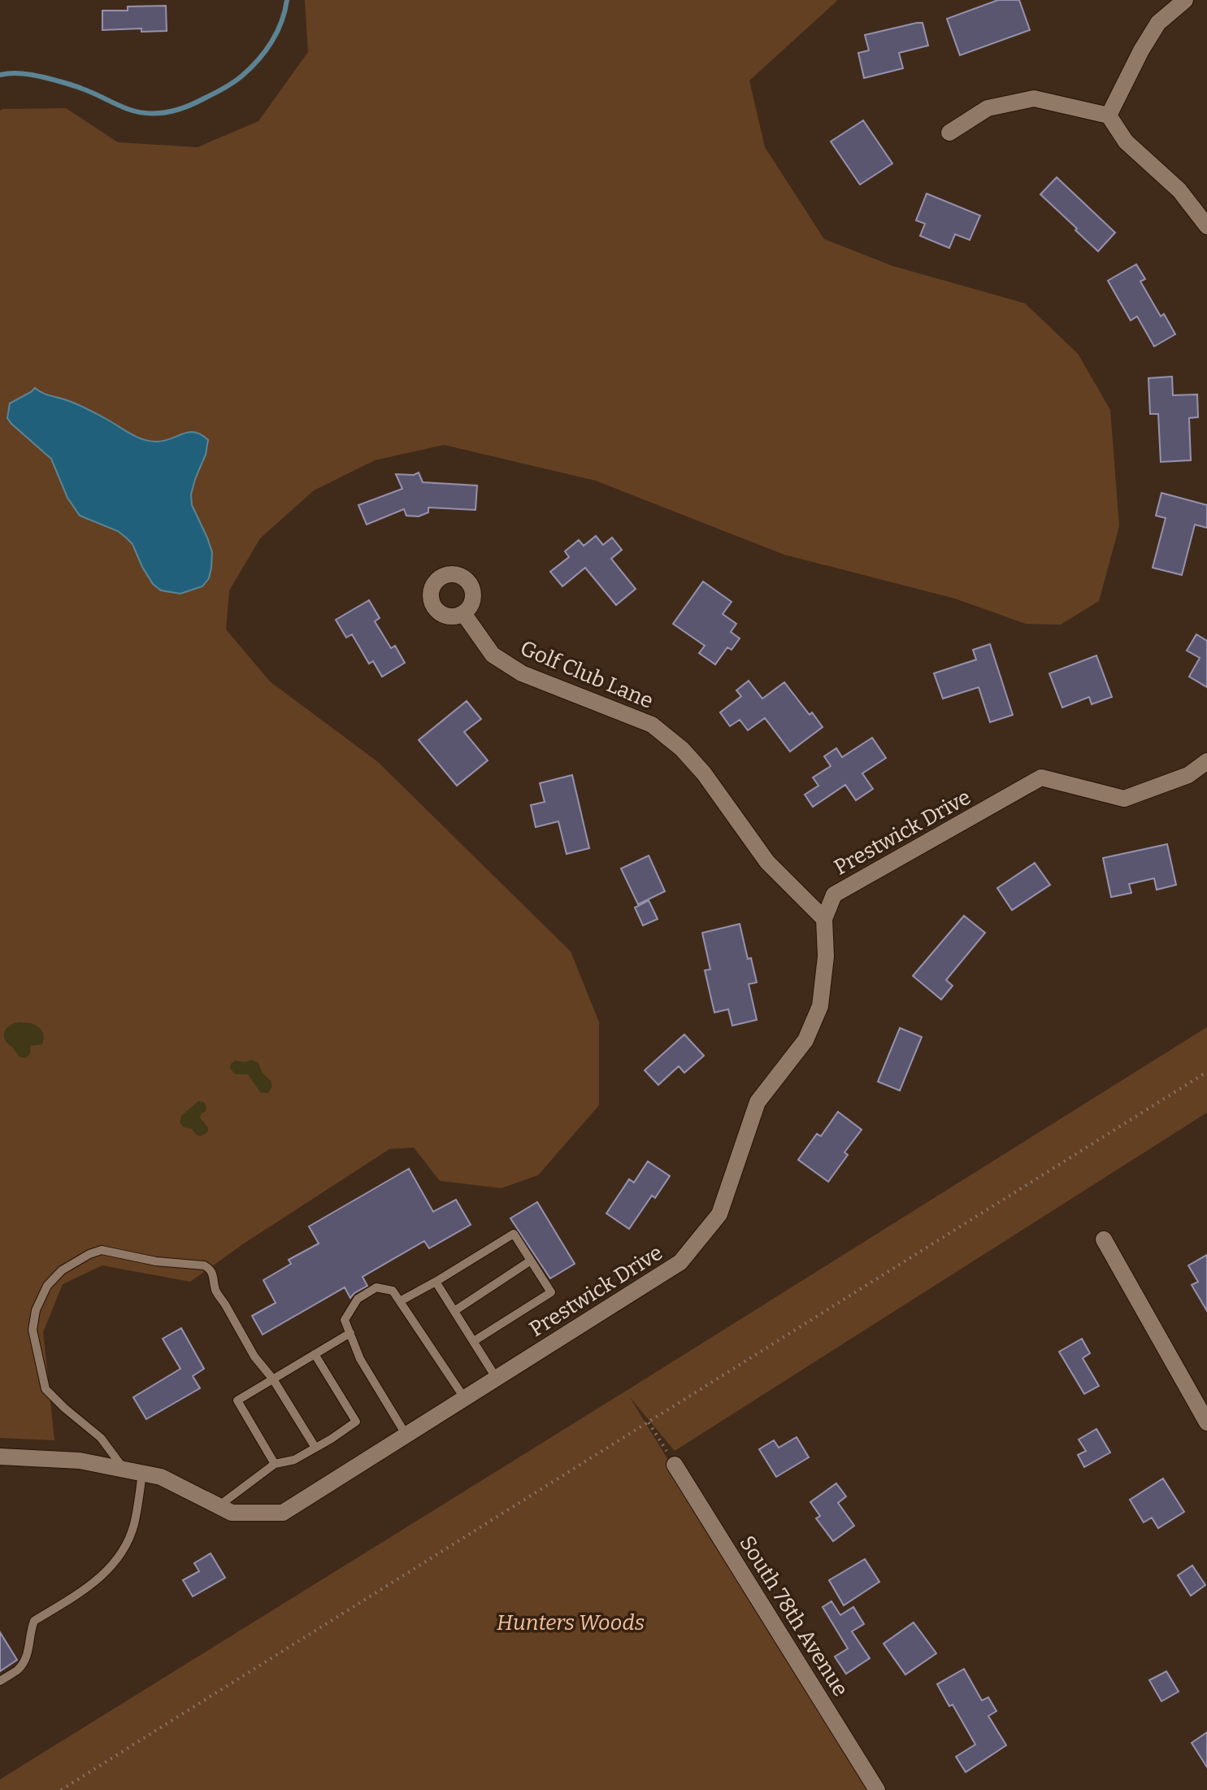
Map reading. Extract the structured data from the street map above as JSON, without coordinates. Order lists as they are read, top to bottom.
{
  "streets": {
    "street": ["Golf Club Lane", "Prestwick Drive", "South 78th Avenue"]
  },
  "crossings": [
    ["Golf Club Lane", "Prestwick Drive"]
  ],
  "parks": ["Hunters Woods"]
}
